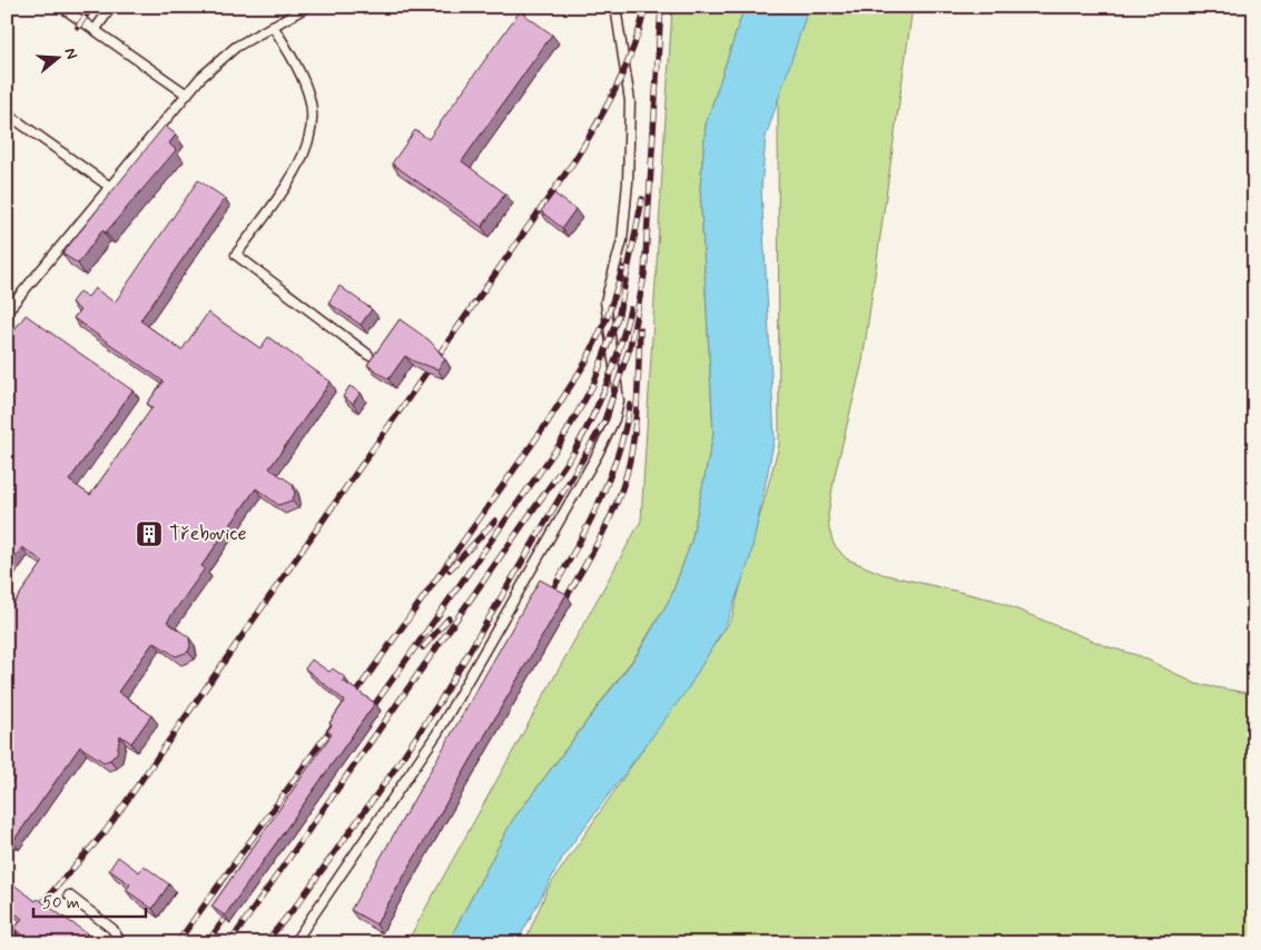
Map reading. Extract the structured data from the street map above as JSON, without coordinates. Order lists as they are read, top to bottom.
{
  "places": {
    "building": ["Třebovice"]
  },
  "scale_bar": "50 m",
  "north": "right"
}
